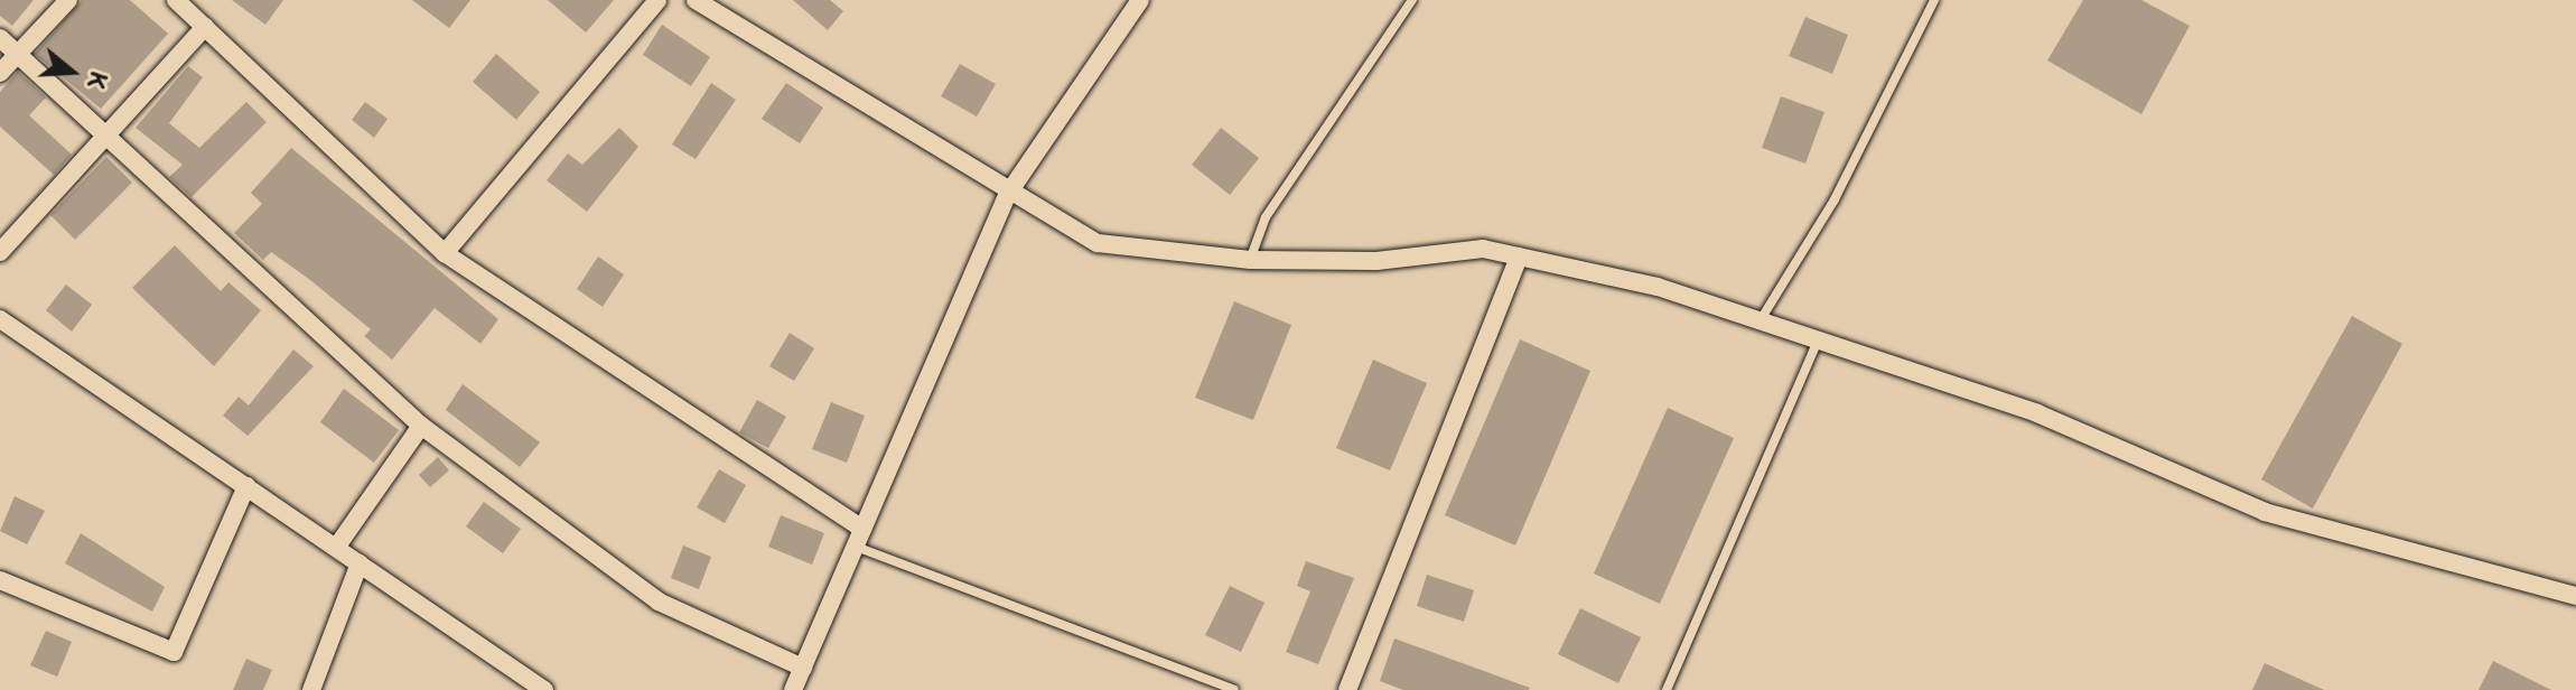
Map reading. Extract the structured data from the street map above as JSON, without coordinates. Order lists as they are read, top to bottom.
{
  "north": "right"
}
